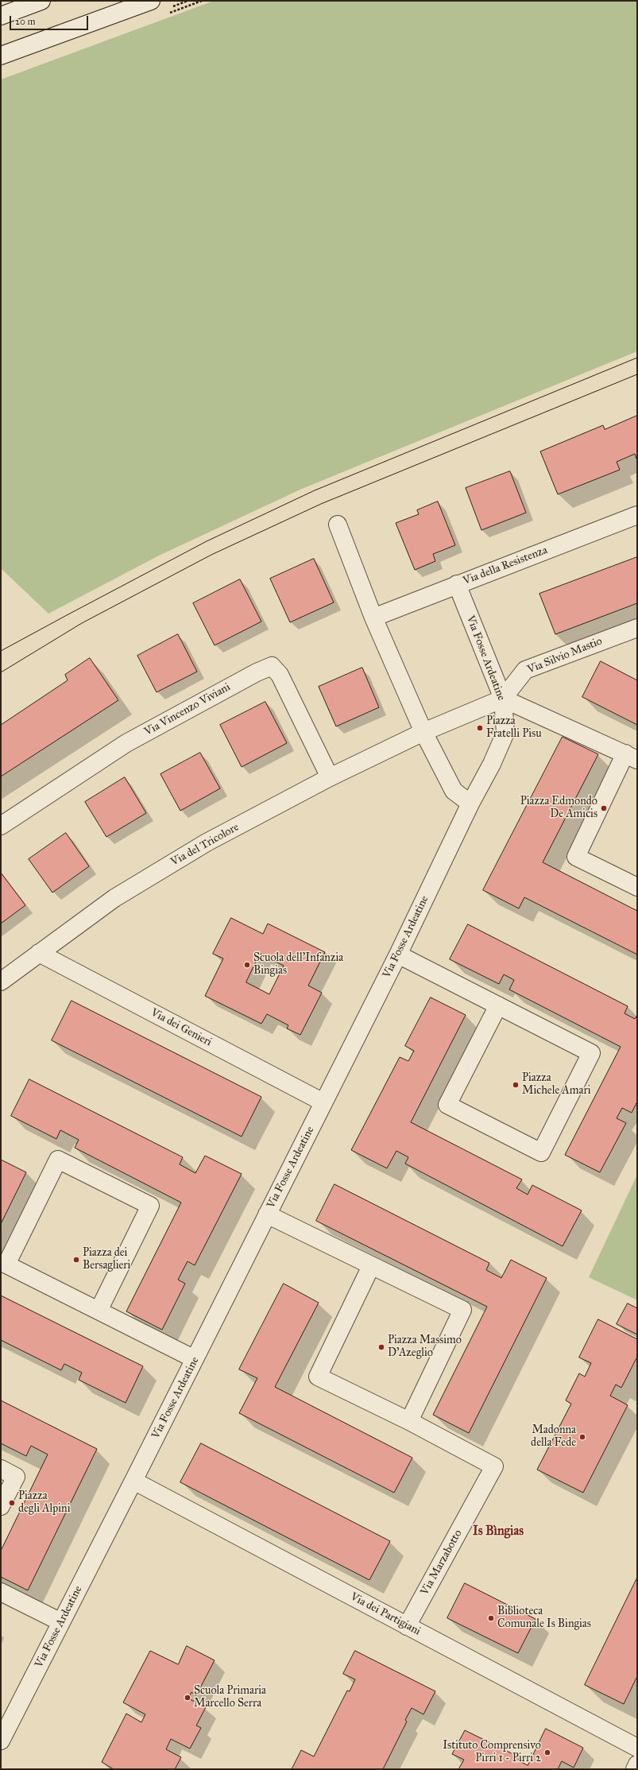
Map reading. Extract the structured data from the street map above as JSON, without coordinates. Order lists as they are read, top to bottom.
{
  "streets": {
    "street": [
      "Via della Resistenza",
      "Via Silvio Mastio",
      "Via Fosse Ardeatine",
      "Via Vincenzo Viviani",
      "Via del Tricolore",
      "Via dei Genieri",
      "Via Marzabotto",
      "Via dei Partigiani"
    ]
  },
  "crossings": [
    ["Via della Resistenza", "Via Fosse Ardeatine"],
    ["Via Silvio Mastio", "Via Fosse Ardeatine"],
    ["Via Fosse Ardeatine", "Via dei Genieri"],
    ["Via Fosse Ardeatine", "Via dei Partigiani"],
    ["Via Vincenzo Viviani", "Via del Tricolore"],
    ["Via del Tricolore", "Via dei Genieri"],
    ["Via Marzabotto", "Via dei Partigiani"]
  ],
  "districts": ["Is Bìngias"],
  "places": [
    "Piazza Fratelli Pisu",
    "Piazza Edmondo De Amicis",
    "Scuola dell'Infanzia Bingias",
    "Piazza Michele Amari",
    "Piazza dei Bersaglieri",
    "Piazza Massimo D'Azeglio",
    "Madonna della Fede",
    "Piazza degli Alpini",
    "Biblioteca Comunale Is Bingias",
    "Scuola Primaria Marcello Serra",
    "Istituto Comprensivo Pirri 1 - Pirri 2"
  ],
  "scale_bar": "20 m"
}
